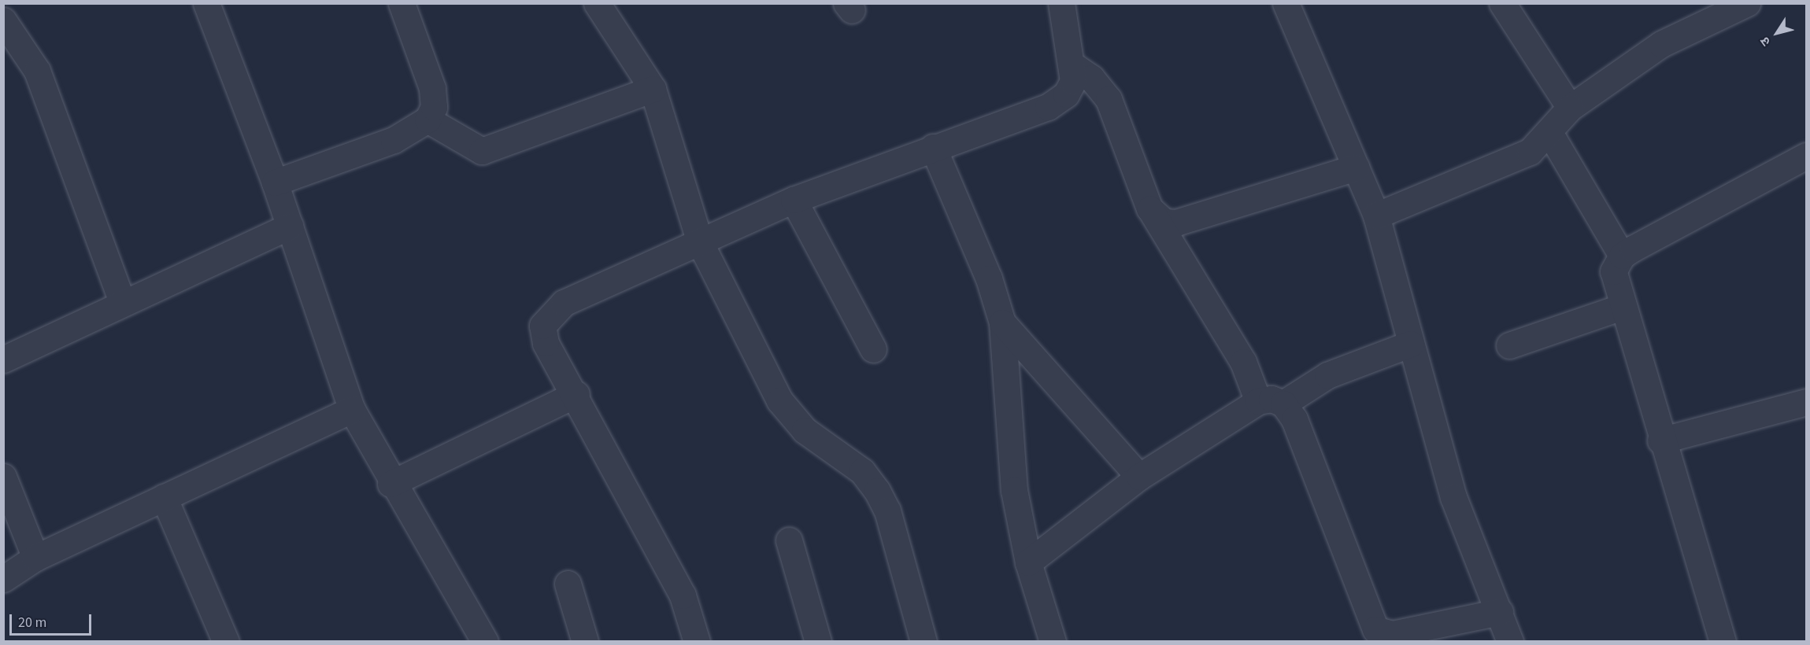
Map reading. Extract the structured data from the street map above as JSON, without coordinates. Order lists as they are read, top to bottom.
{
  "scale_bar": "20 m",
  "north": "bottom left"
}
